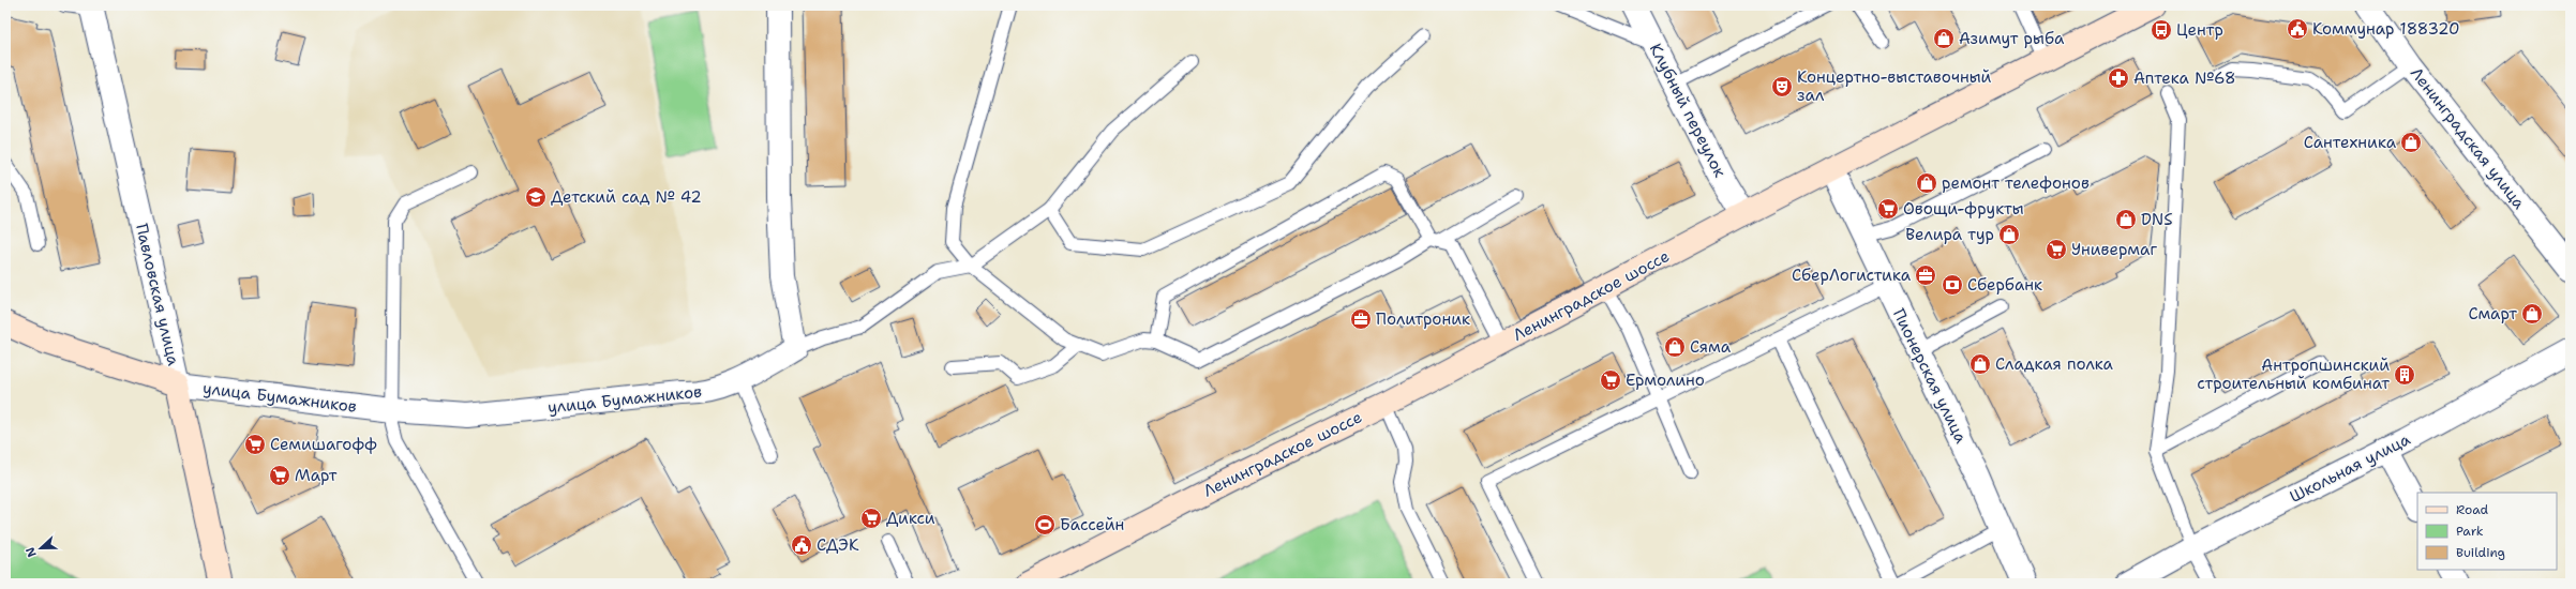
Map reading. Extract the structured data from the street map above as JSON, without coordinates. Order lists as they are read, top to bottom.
{
  "streets": {
    "main road": ["Павловская улица", "Ленинградское шоссе"],
    "street": [
      "Клубный переулок",
      "Ленинградская улица",
      "Пионерская улица",
      "улица Бумажников",
      "Школьная улица"
    ]
  },
  "crossings": [
    ["Клубный переулок", "Ленинградское шоссе"],
    ["Павловская улица", "улица Бумажников"],
    ["Ленинградское шоссе", "Пионерская улица"]
  ],
  "places": {
    "public building": ["Коммунар 188320", "СДЭК"],
    "bus stop": ["Центр"],
    "shop": [
      "Азимут рыба",
      "Сантехника",
      "ремонт телефонов",
      "DNS",
      "Велира тур",
      "Смарт",
      "Сяма",
      "Сладкая полка"
    ],
    "pharmacy": ["Аптека №68"],
    "theatre": ["Концертно-выставочный зал"],
    "school or university": ["Детский сад № 42"],
    "supermarket": [
      "Овощи-фрукты",
      "Универмаг",
      "Ермолино",
      "Семишагофф",
      "Март",
      "Дикси"
    ],
    "office": ["СберЛогистика", "Политроник"],
    "bank": ["Сбербанк"],
    "building": ["Антропшинский строительный комбинат"],
    "sports": ["Бассейн"]
  },
  "legend": ["Road", "Park", "Building"],
  "north": "left"
}
